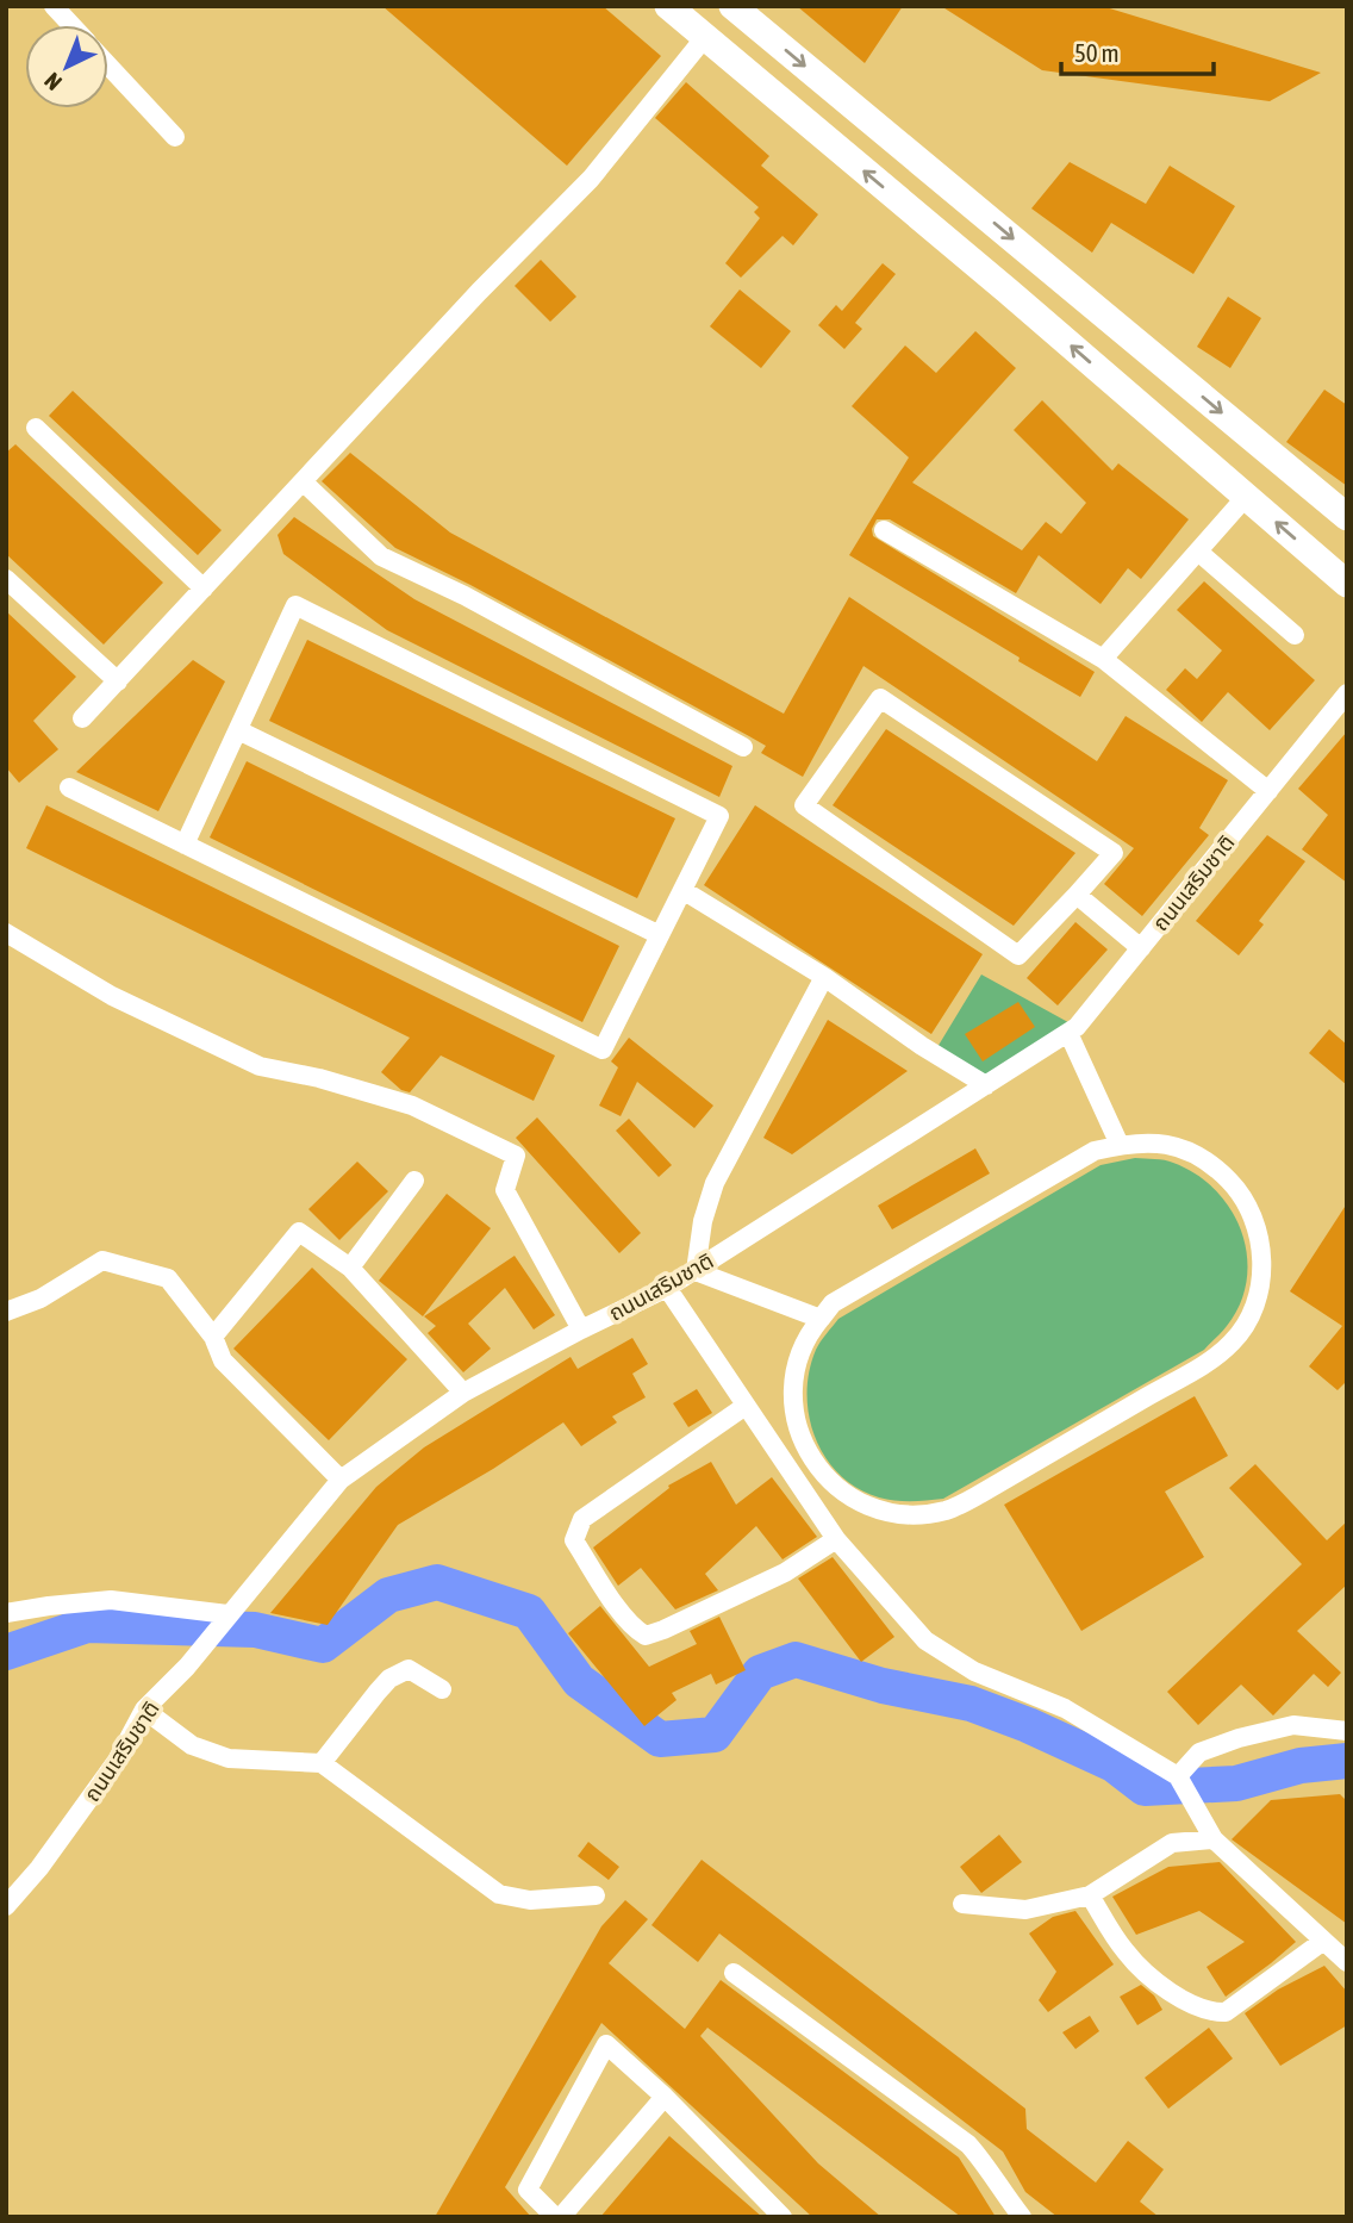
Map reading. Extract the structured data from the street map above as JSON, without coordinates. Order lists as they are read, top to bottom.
{
  "streets": {
    "street": ["ถนนเสริมชาติ"]
  },
  "scale_bar": "50 m",
  "north": "bottom left"
}
